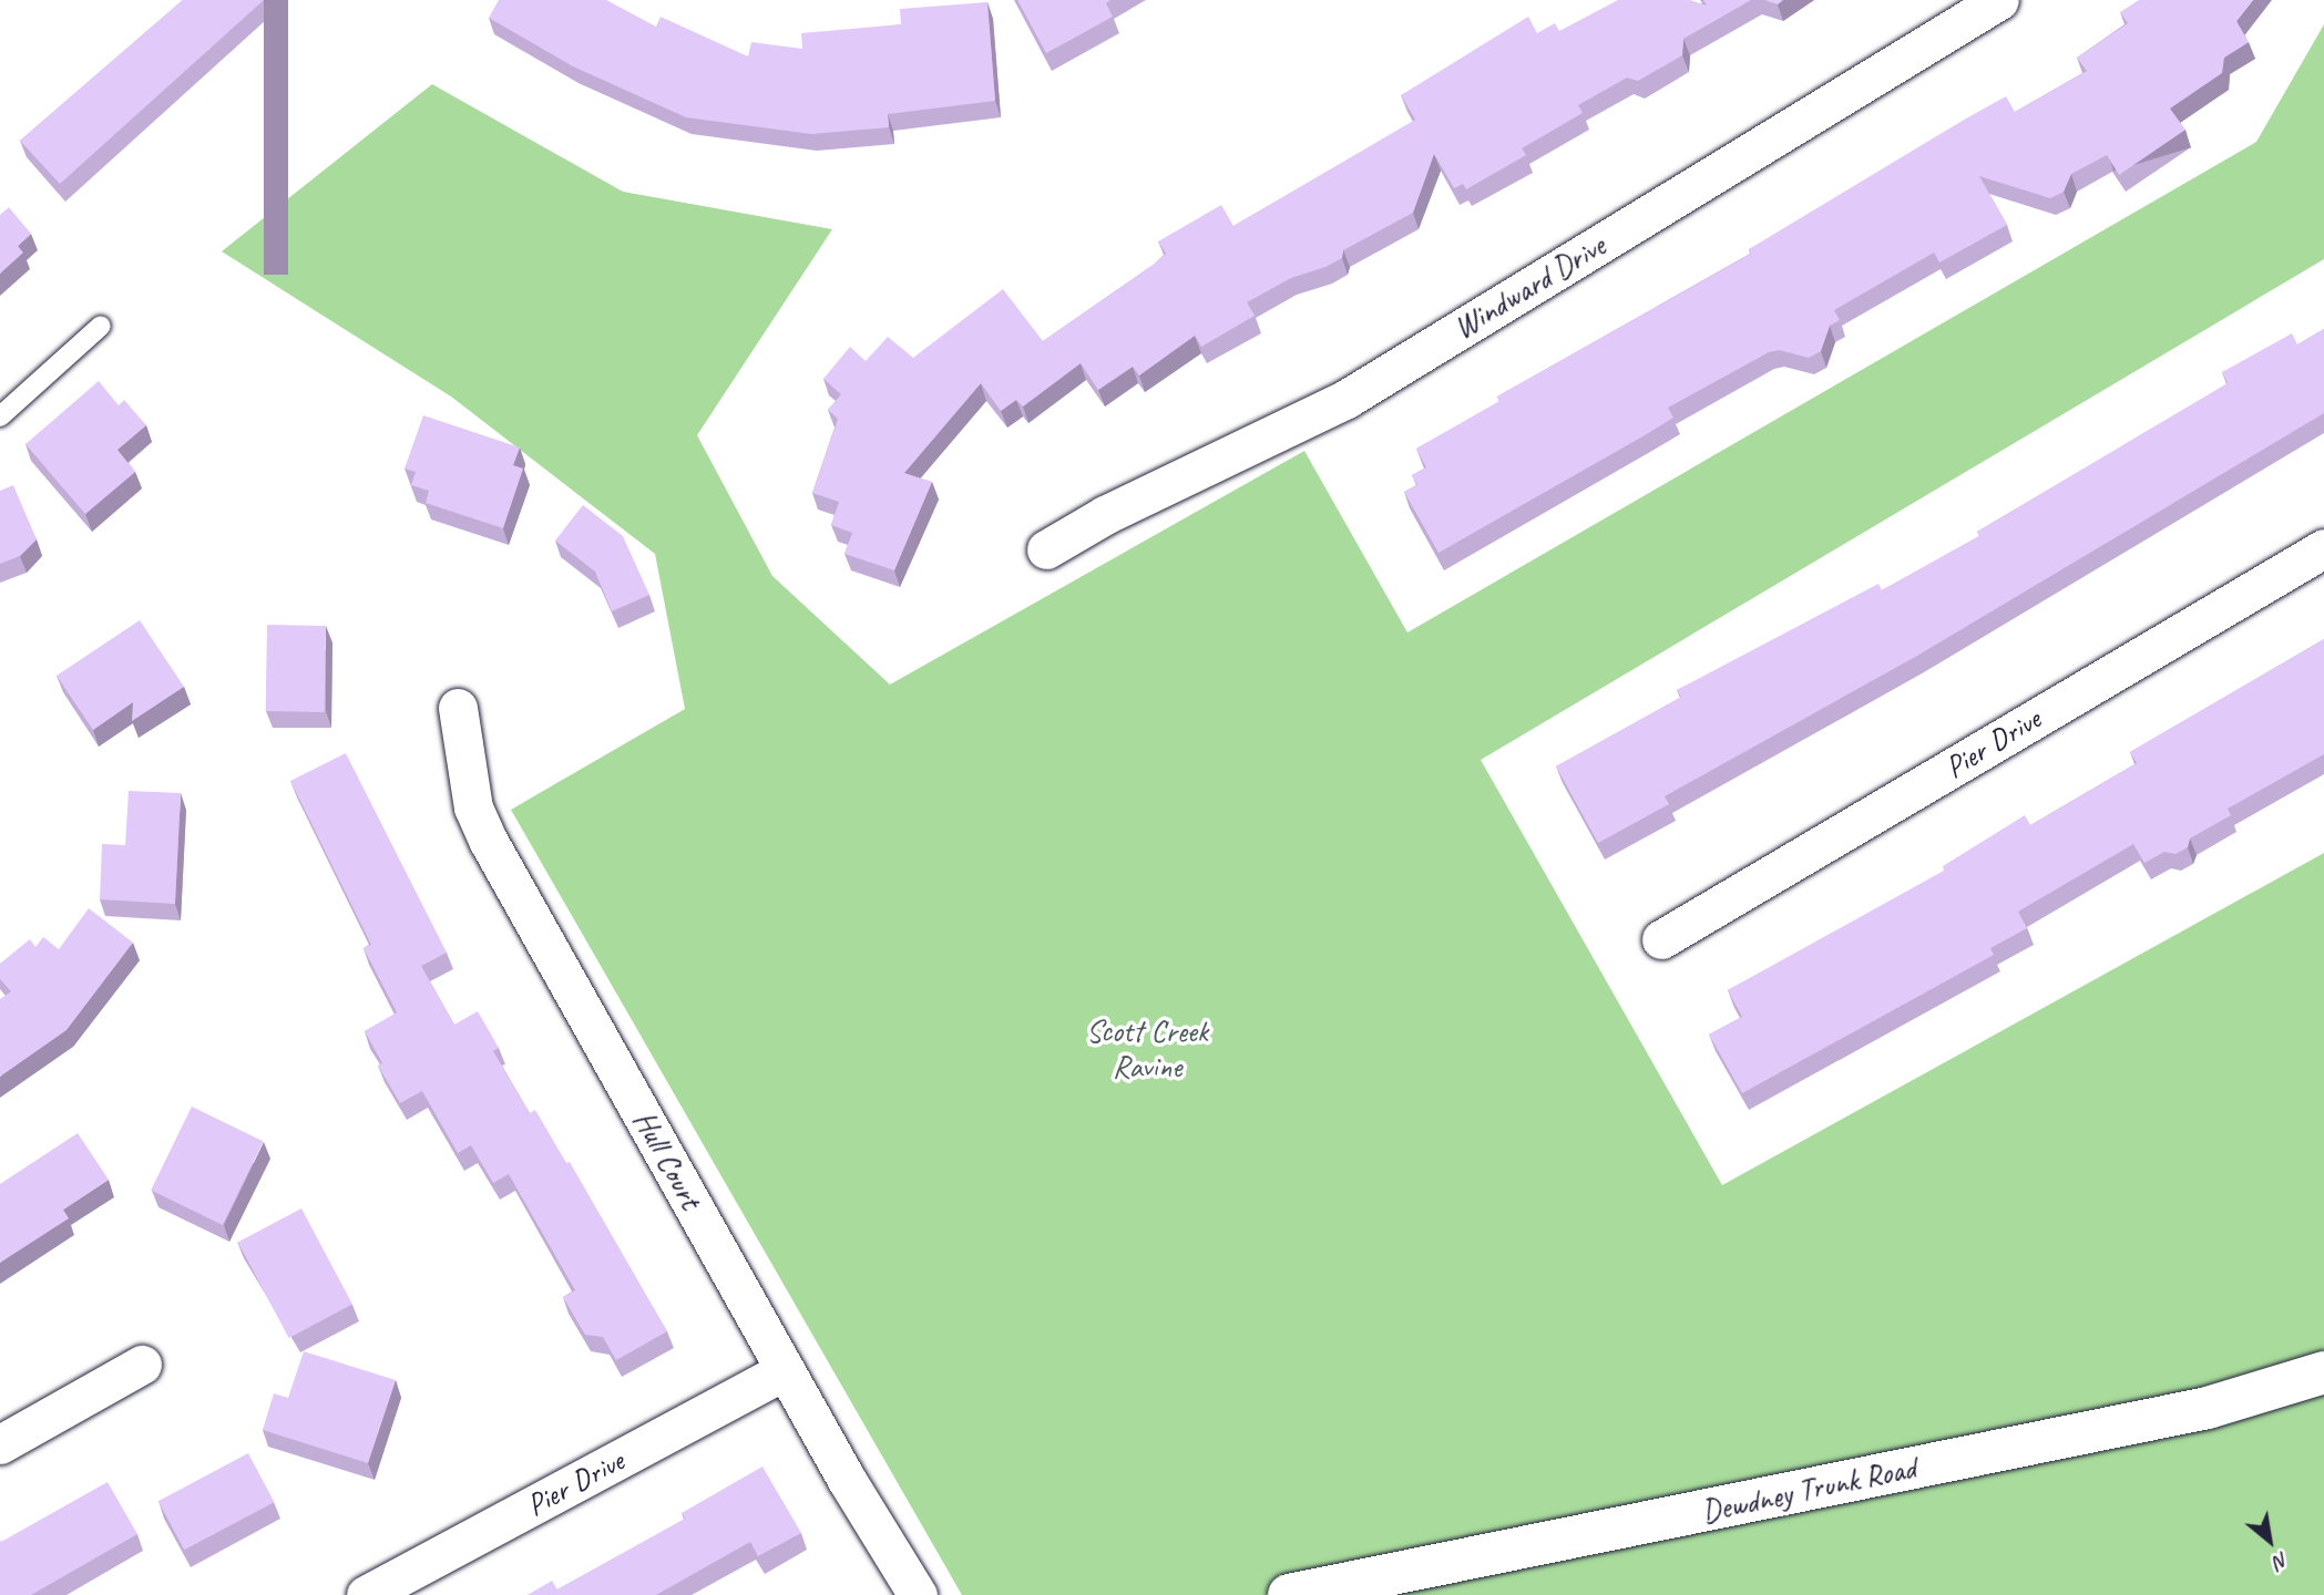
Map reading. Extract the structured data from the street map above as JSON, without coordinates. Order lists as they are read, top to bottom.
{
  "streets": {
    "main road": ["Dewdney Trunk Road"],
    "street": ["Windward Drive", "Pier Drive", "Hull Court"]
  },
  "crossings": [
    ["Pier Drive", "Hull Court"]
  ],
  "parks": ["Scott Creek Ravine"],
  "north": "bottom right"
}
